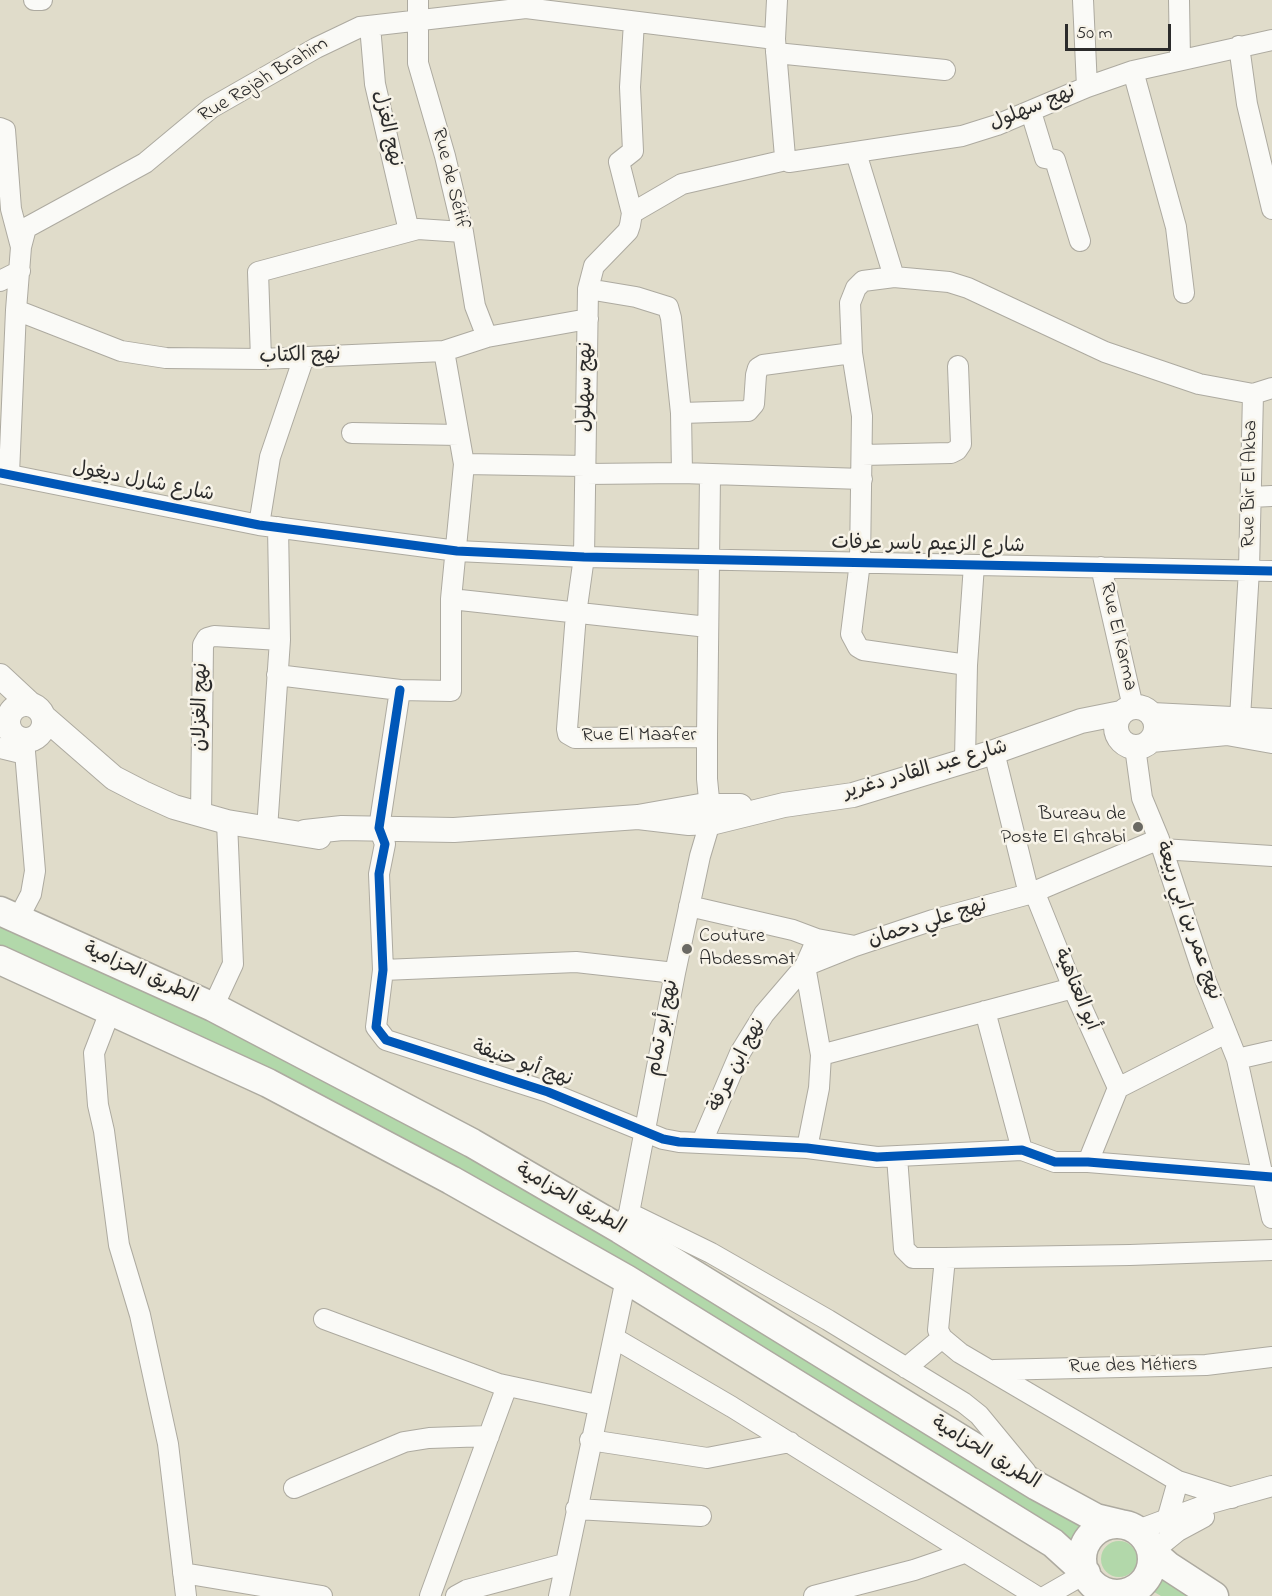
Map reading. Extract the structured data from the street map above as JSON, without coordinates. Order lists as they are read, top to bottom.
{
  "streets": {
    "highway": ["الطريق الحزامية"],
    "main road": ["شارع عبد القادر دغرير"],
    "street": [
      "Rue Rajah Brahim",
      "نهج سهلول",
      "نهج الغزل",
      "Rue de Sétif",
      "نهج الكتاب",
      "شارع شارل ديغول",
      "Rue Bir El Akba",
      "شارع الزعيم ياسر عرفات",
      "Rue El Karma",
      "نهج الغزلان",
      "Rue El Maafer",
      "نهج عمر بن ابي ربيعة",
      "نهج علي دحمان",
      "أبو العتاهية",
      "نهج أبو تمام",
      "نهج أبو حنيفة",
      "نهج ابن عرفة",
      "Rue des Métiers"
    ]
  },
  "crossings": [
    ["Rue Rajah Brahim", "نهج الغزل"],
    ["Rue Rajah Brahim", "Rue de Sétif"],
    ["Rue Rajah Brahim", "نهج الكتاب"],
    ["Rue Rajah Brahim", "شارع شارل ديغول"],
    ["نهج سهلول", "نهج الكتاب"],
    ["نهج سهلول", "شارع الزعيم ياسر عرفات"],
    ["نهج سهلول", "Rue El Maafer"],
    ["Rue de Sétif", "نهج الكتاب"],
    ["شارع شارل ديغول", "شارع الزعيم ياسر عرفات"],
    ["Rue Bir El Akba", "شارع الزعيم ياسر عرفات"],
    ["Rue Bir El Akba", "شارع عبد القادر دغرير"],
    ["شارع الزعيم ياسر عرفات", "Rue El Karma"],
    ["شارع الزعيم ياسر عرفات", "نهج أبو تمام"],
    ["Rue El Karma", "شارع عبد القادر دغرير"],
    ["نهج الغزلان", "شارع عبد القادر دغرير"],
    ["Rue El Maafer", "نهج أبو تمام"],
    ["شارع عبد القادر دغرير", "نهج عمر بن ابي ربيعة"],
    ["شارع عبد القادر دغرير", "أبو العتاهية"],
    ["شارع عبد القادر دغرير", "نهج أبو تمام"],
    ["نهج عمر بن ابي ربيعة", "نهج علي دحمان"],
    ["نهج علي دحمان", "أبو العتاهية"],
    ["نهج علي دحمان", "نهج أبو تمام"],
    ["الطريق الحزامية", "نهج أبو تمام"],
    ["نهج أبو تمام", "نهج أبو حنيفة"],
    ["نهج أبو حنيفة", "نهج ابن عرفة"]
  ],
  "places": ["Bureau de Poste El Ghrabi", "Couture Abdessmat"],
  "scale_bar": "50 m"
}
